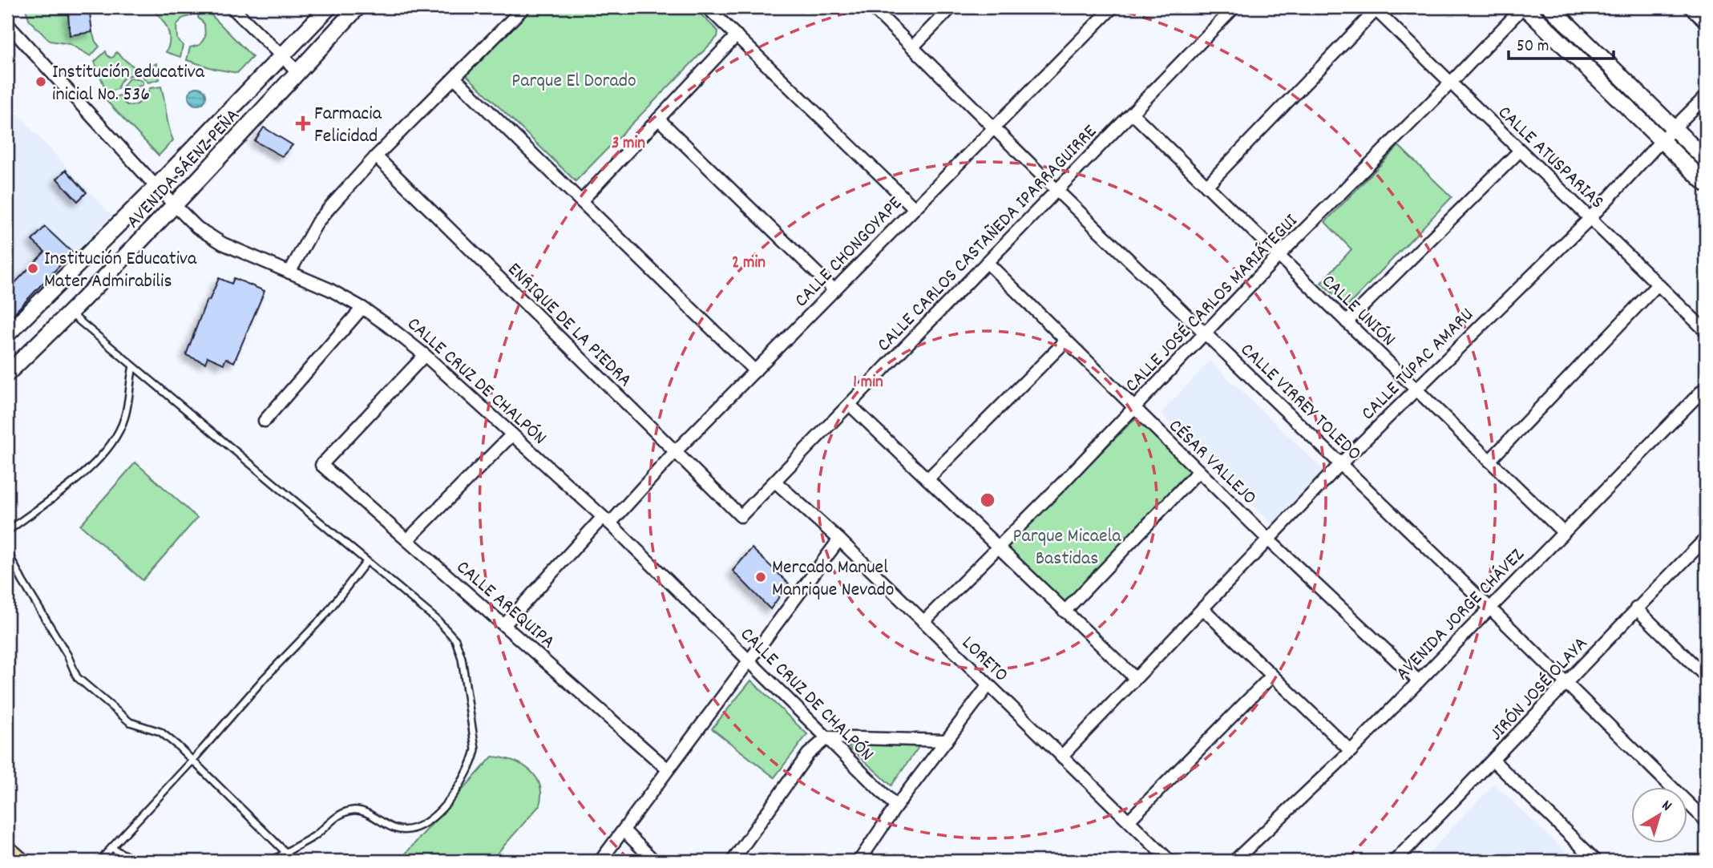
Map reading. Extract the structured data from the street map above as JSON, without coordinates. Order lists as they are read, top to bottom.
{
  "streets": {
    "street": [
      "CALLE ATUSPARIAS",
      "AVENIDA SÁENZ PEÑA",
      "CALLE CARLOS CASTAÑEDA IPARRAGUIRRE",
      "CALLE CHONGOYAPE",
      "CALLE JOSÉ CARLOS MARIÁTEGUI",
      "CALLE UNIÓN",
      "ENRIQUE DE LA PIEDRA",
      "CALLE TÚPAC AMARU",
      "CALLE CRUZ DE CHALPÓN",
      "CALLE VIRREY TOLEDO",
      "CÉSAR VALLEJO",
      "CALLE AREQUIPA",
      "AVENIDA JORGE CHÁVEZ",
      "LORETO",
      "JIRÓN JOSÉ OLAYA"
    ]
  },
  "crossings": [
    ["CALLE ATUSPARIAS", "CALLE JOSÉ CARLOS MARIÁTEGUI"],
    ["CALLE ATUSPARIAS", "CALLE TÚPAC AMARU"],
    ["AVENIDA SÁENZ PEÑA", "CALLE CRUZ DE CHALPÓN"],
    ["CALLE CARLOS CASTAÑEDA IPARRAGUIRRE", "CALLE UNIÓN"],
    ["CALLE CARLOS CASTAÑEDA IPARRAGUIRRE", "ENRIQUE DE LA PIEDRA"],
    ["CALLE CARLOS CASTAÑEDA IPARRAGUIRRE", "CALLE VIRREY TOLEDO"],
    ["CALLE CARLOS CASTAÑEDA IPARRAGUIRRE", "CÉSAR VALLEJO"],
    ["CALLE CARLOS CASTAÑEDA IPARRAGUIRRE", "LORETO"],
    ["CALLE CHONGOYAPE", "ENRIQUE DE LA PIEDRA"],
    ["CALLE CHONGOYAPE", "CALLE CRUZ DE CHALPÓN"],
    ["CALLE CHONGOYAPE", "CALLE VIRREY TOLEDO"],
    ["CALLE CHONGOYAPE", "CALLE AREQUIPA"],
    ["CALLE JOSÉ CARLOS MARIÁTEGUI", "CALLE UNIÓN"],
    ["CALLE JOSÉ CARLOS MARIÁTEGUI", "CALLE VIRREY TOLEDO"],
    ["CALLE JOSÉ CARLOS MARIÁTEGUI", "CÉSAR VALLEJO"],
    ["CALLE JOSÉ CARLOS MARIÁTEGUI", "LORETO"],
    ["CALLE UNIÓN", "CALLE TÚPAC AMARU"],
    ["CALLE UNIÓN", "AVENIDA JORGE CHÁVEZ"],
    ["CALLE TÚPAC AMARU", "CALLE VIRREY TOLEDO"],
    ["CALLE TÚPAC AMARU", "CÉSAR VALLEJO"],
    ["CALLE TÚPAC AMARU", "LORETO"],
    ["CALLE CRUZ DE CHALPÓN", "CALLE AREQUIPA"],
    ["CALLE VIRREY TOLEDO", "AVENIDA JORGE CHÁVEZ"],
    ["CALLE VIRREY TOLEDO", "JIRÓN JOSÉ OLAYA"],
    ["CÉSAR VALLEJO", "AVENIDA JORGE CHÁVEZ"]
  ],
  "parks": ["Parque El Dorado", "Parque Micaela Bastidas"],
  "places": {
    "other": ["Institución educativa inicial No. 536", "Institución Educativa Mater Admirabilis", "Mercado Manuel Manrique Nevado"],
    "health": ["Farmacia Felicidad"]
  },
  "scale_bar": "50 m",
  "north": "top right",
  "rings": ["3 min", "2 min", "1 min"]
}
